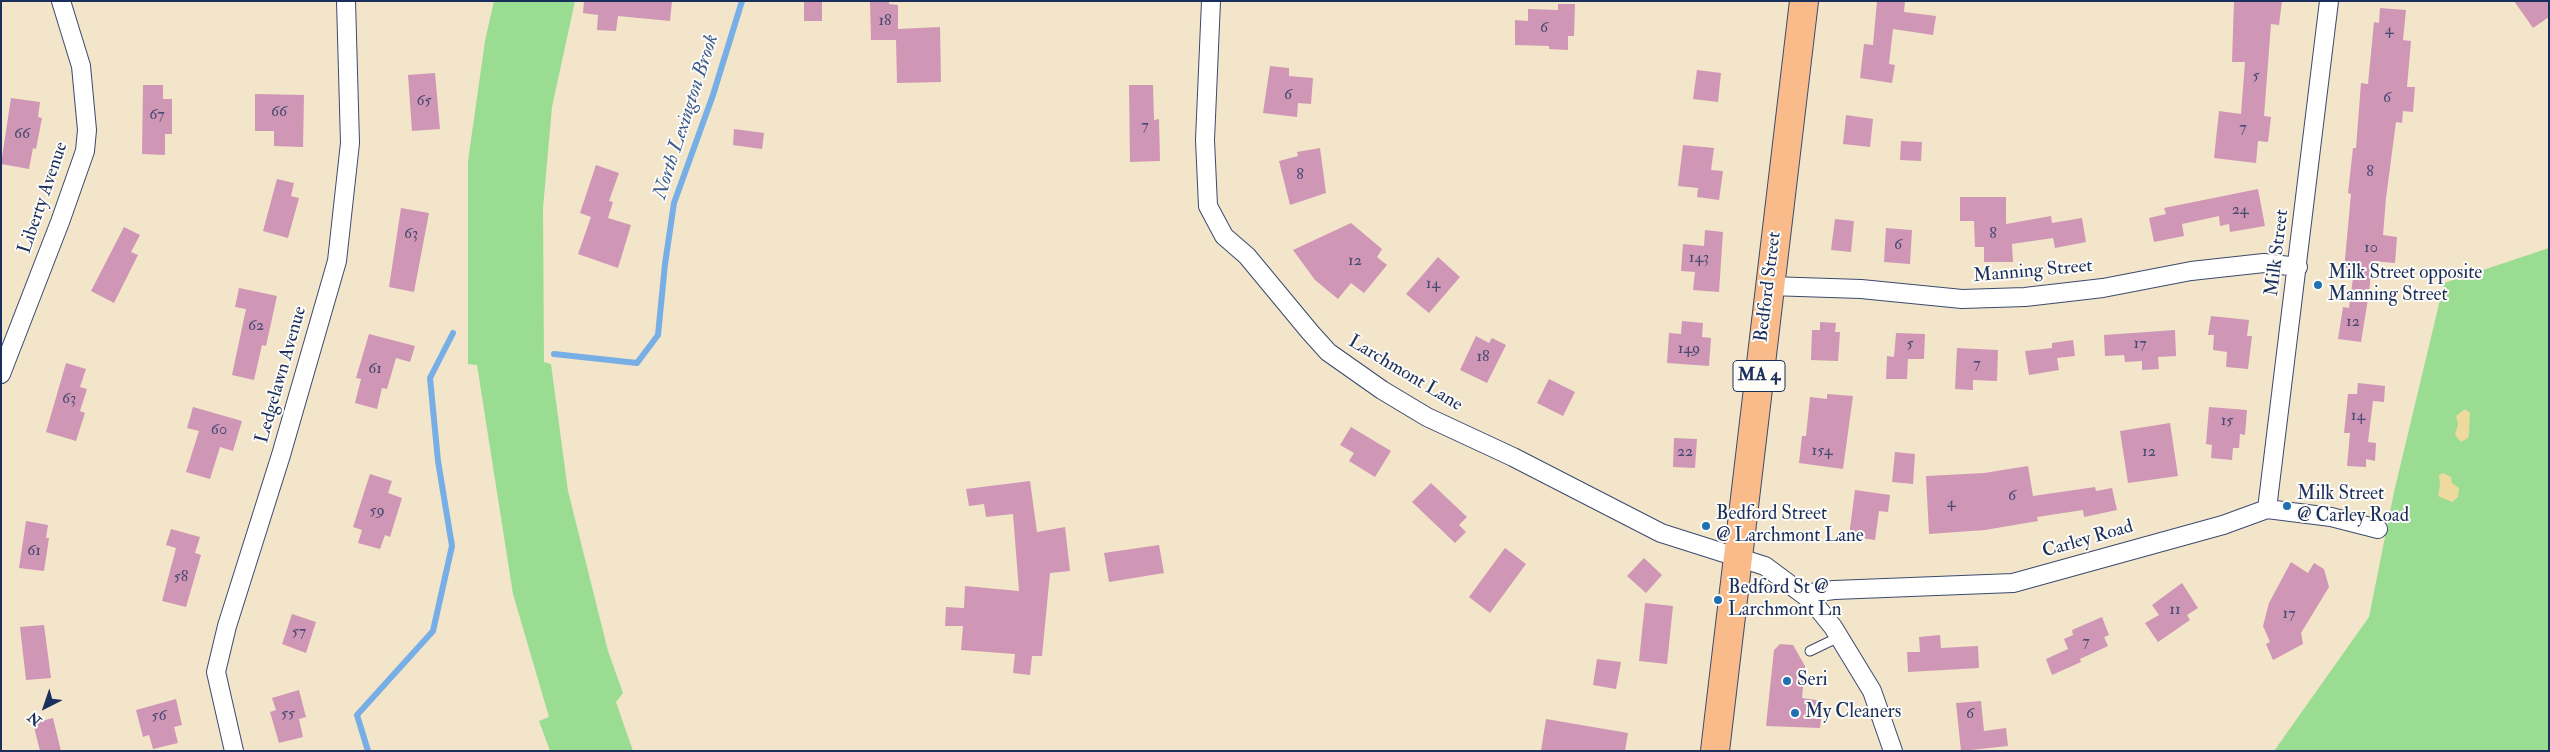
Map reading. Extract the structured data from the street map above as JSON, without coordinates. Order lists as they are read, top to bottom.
{
  "streets": {
    "main road": ["Bedford Street", "MA 4"],
    "street": [
      "Liberty Avenue",
      "Milk Street",
      "Manning Street",
      "Larchmont Lane",
      "Ledgelawn Avenue",
      "Carley Road"
    ]
  },
  "crossings": [
    ["Milk Street", "Manning Street"],
    ["Milk Street", "Carley Road"],
    ["Manning Street", "Bedford Street"],
    ["Bedford Street", "Larchmont Lane"],
    ["Larchmont Lane", "Carley Road"]
  ],
  "water": ["North Lexington Brook"],
  "places": [
    "Milk Street opposite Manning Street",
    "Milk Street @ Carley Road",
    "Bedford Street @ Larchmont Lane",
    "Bedford St @ Larchmont Ln",
    "Seri",
    "My Cleaners"
  ],
  "house_numbers": [
    "18",
    "6",
    "4",
    "5",
    "6",
    "6",
    "65",
    "66",
    "67",
    "7",
    "7",
    "66",
    "8",
    "8",
    "24",
    "63",
    "8",
    "6",
    "10",
    "143",
    "12",
    "14",
    "12",
    "62",
    "5",
    "17",
    "149",
    "18",
    "7",
    "61",
    "63",
    "14",
    "15",
    "60",
    "154",
    "22",
    "12",
    "6",
    "4",
    "59",
    "61",
    "58",
    "11",
    "17",
    "57",
    "7",
    "55",
    "6",
    "56"
  ],
  "north": "bottom left"
}
